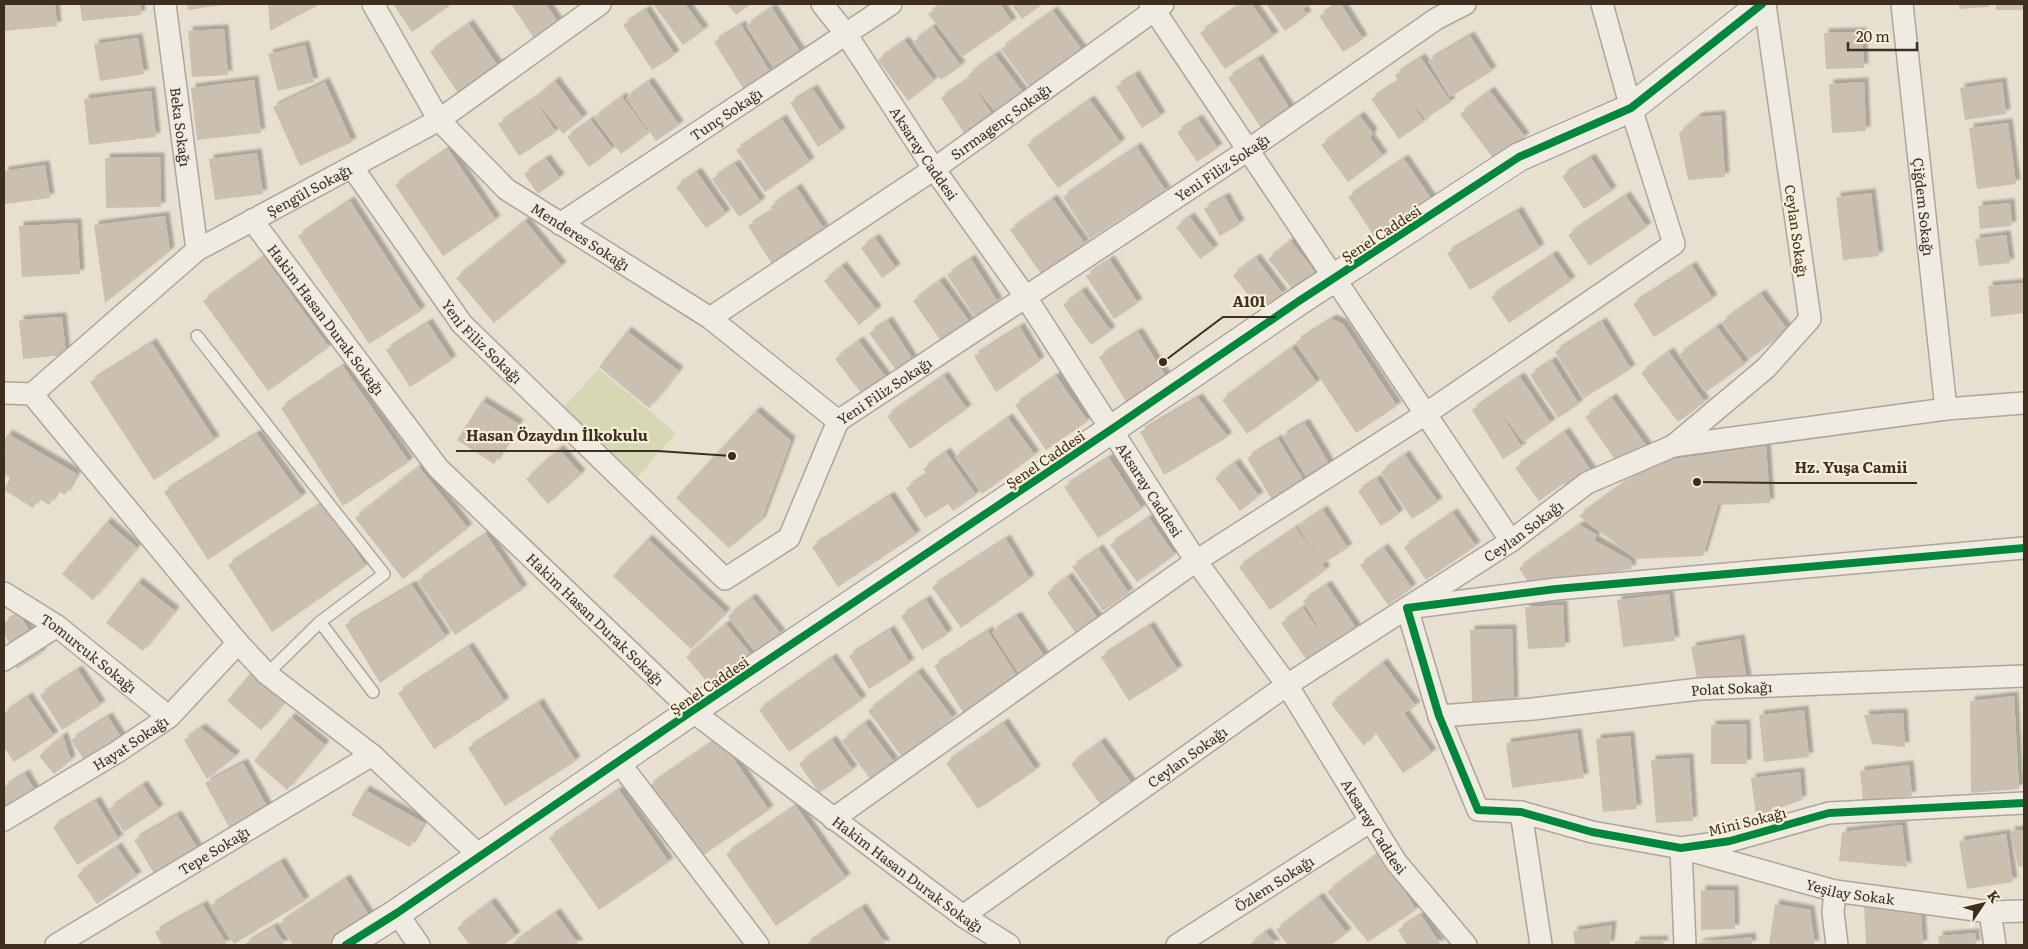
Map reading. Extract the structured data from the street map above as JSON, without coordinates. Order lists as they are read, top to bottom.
{
  "streets": {
    "street": [
      "Tunç Sokağı",
      "Sırmagenç Sokağı",
      "Beka Sokağı",
      "Aksaray Caddesi",
      "Yeni Filiz Sokağı",
      "Şengül Sokağı",
      "Çiğdem Sokağı",
      "Ceylan Sokağı",
      "Şenel Caddesi",
      "Menderes Sokağı",
      "Hakim Hasan Durak Sokağı",
      "Tomurcuk Sokağı",
      "Polat Sokağı",
      "Hayat Sokağı",
      "Mini Sokağı",
      "Tepe Sokağı",
      "Özlem Sokağı",
      "Yeşilay Sokak"
    ]
  },
  "crossings": [
    ["Tunç Sokağı", "Aksaray Caddesi"],
    ["Tunç Sokağı", "Menderes Sokağı"],
    ["Sırmagenç Sokağı", "Aksaray Caddesi"],
    ["Sırmagenç Sokağı", "Menderes Sokağı"],
    ["Beka Sokağı", "Şengül Sokağı"],
    ["Aksaray Caddesi", "Yeni Filiz Sokağı"],
    ["Aksaray Caddesi", "Ceylan Sokağı"],
    ["Aksaray Caddesi", "Şenel Caddesi"],
    ["Aksaray Caddesi", "Özlem Sokağı"],
    ["Yeni Filiz Sokağı", "Şengül Sokağı"],
    ["Yeni Filiz Sokağı", "Menderes Sokağı"],
    ["Şengül Sokağı", "Menderes Sokağı"],
    ["Şengül Sokağı", "Hakim Hasan Durak Sokağı"],
    ["Ceylan Sokağı", "Şenel Caddesi"],
    ["Ceylan Sokağı", "Hakim Hasan Durak Sokağı"],
    ["Şenel Caddesi", "Hakim Hasan Durak Sokağı"],
    ["Tomurcuk Sokağı", "Hayat Sokağı"],
    ["Polat Sokağı", "Mini Sokağı"],
    ["Mini Sokağı", "Yeşilay Sokak"]
  ],
  "places": ["A101", "Hasan Özaydın İlkokulu", "Hz. Yuşa Camii"],
  "scale_bar": "20 m",
  "north": "top right"
}
